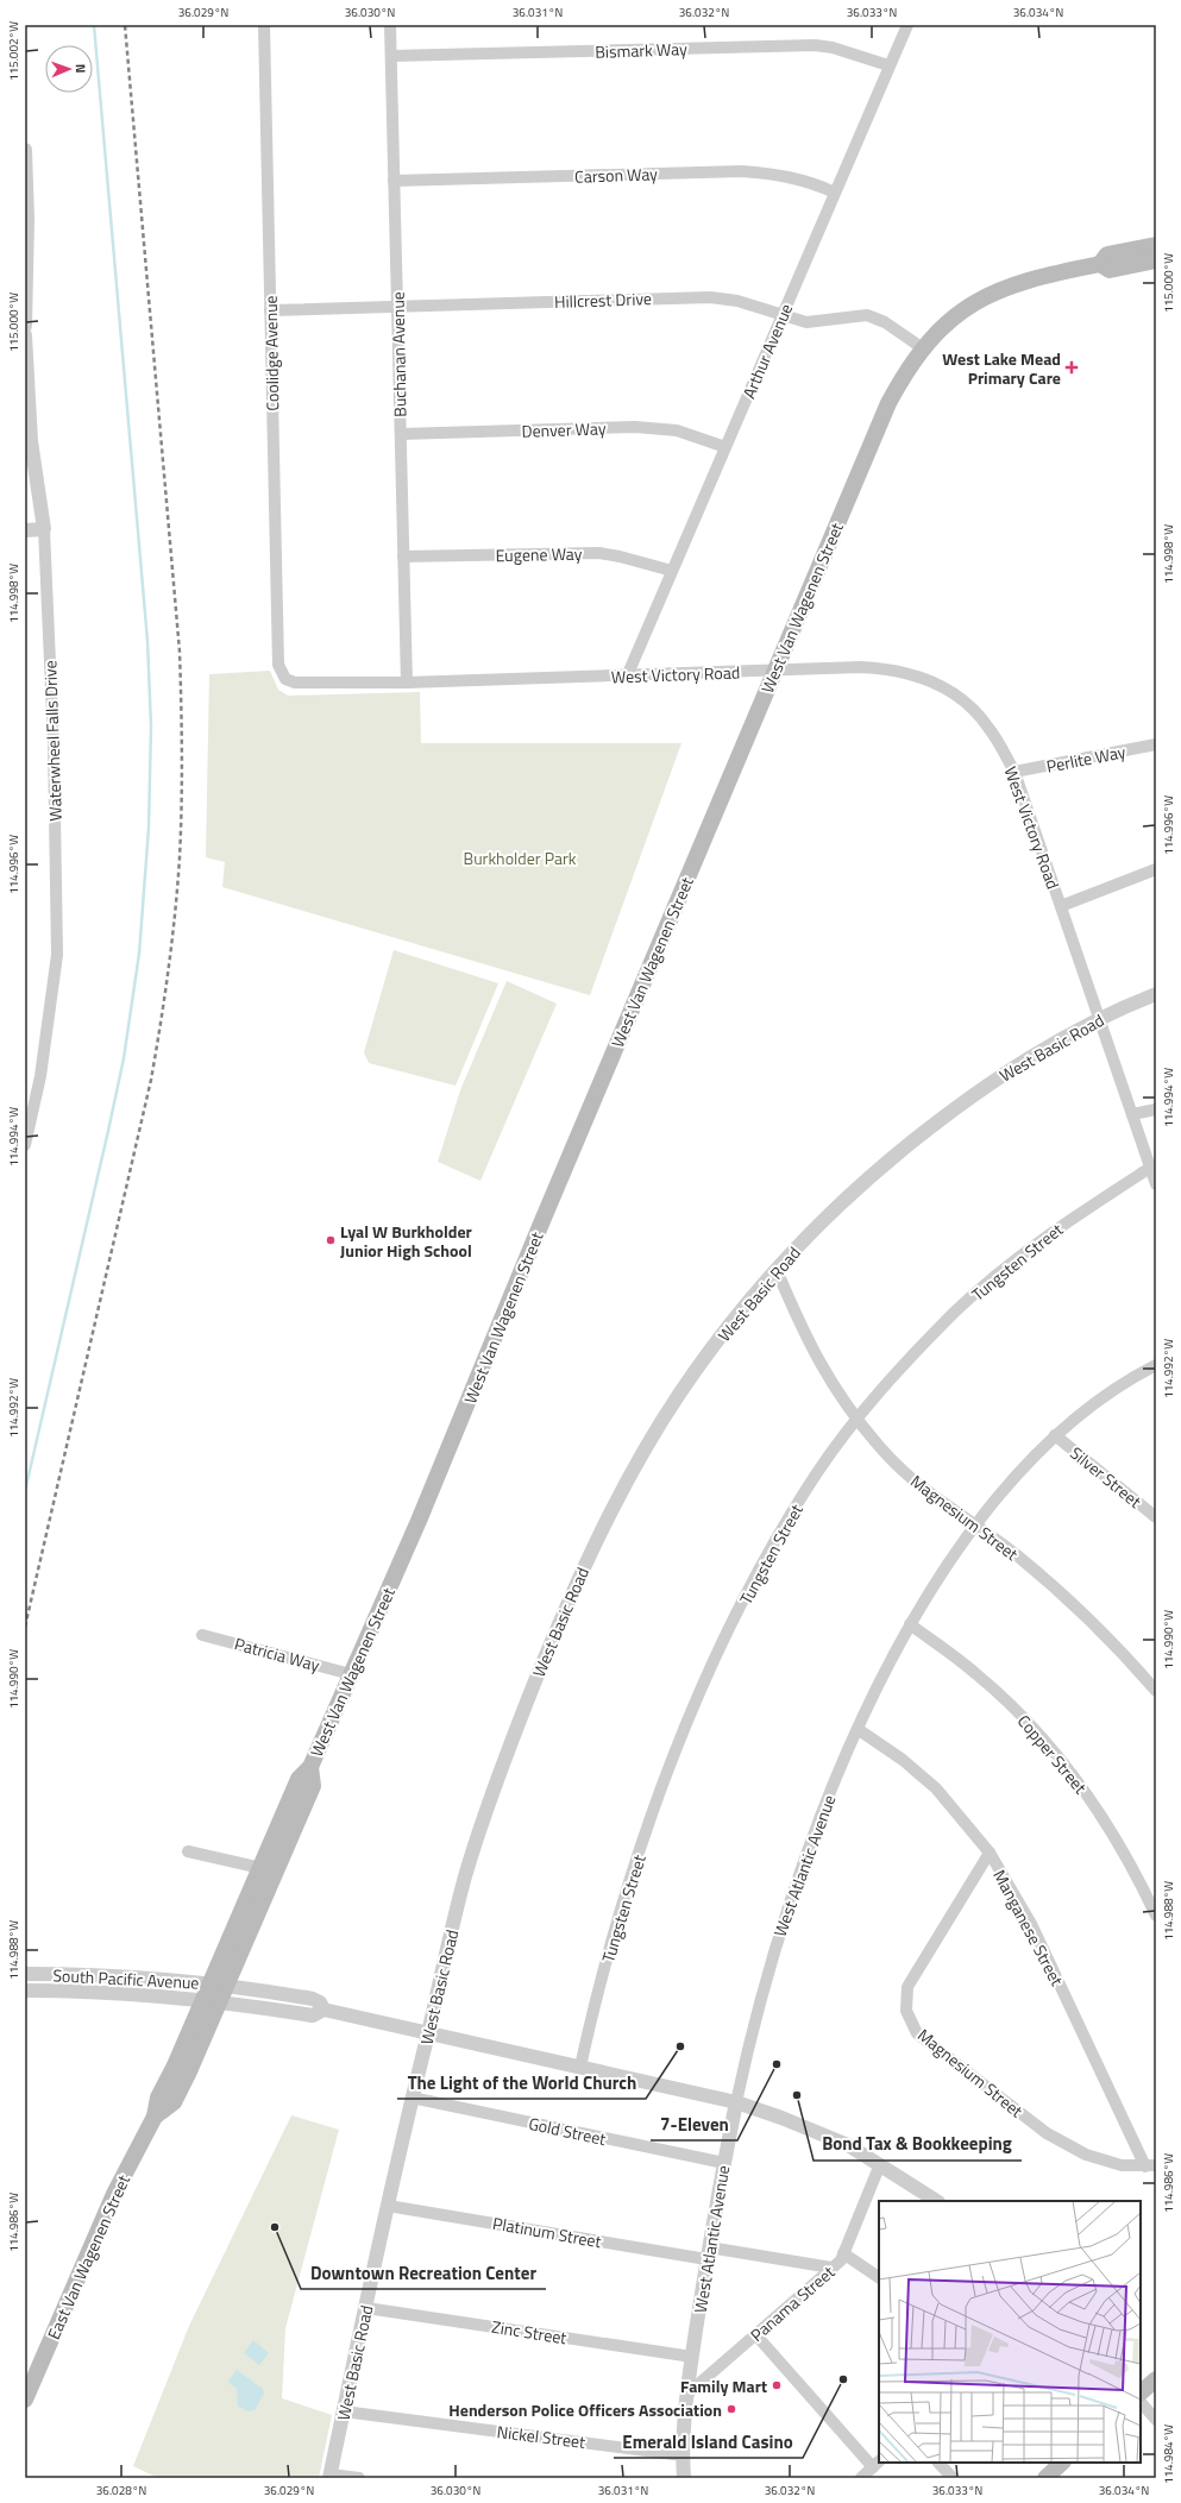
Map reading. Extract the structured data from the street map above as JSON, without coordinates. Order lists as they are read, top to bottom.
{
  "streets": {
    "main road": ["West Van Wagenen Street", "East Van Wagenen Street"],
    "street": [
      "Bismark Way",
      "Carson Way",
      "Hillcrest Drive",
      "Arthur Avenue",
      "Coolidge Avenue",
      "Buchanan Avenue",
      "Denver Way",
      "Eugene Way",
      "West Victory Road",
      "Waterwheel Falls Drive",
      "Perlite Way",
      "West Basic Road",
      "Tungsten Street",
      "Silver Street",
      "Magnesium Street",
      "Patricia Way",
      "Copper Street",
      "West Atlantic Avenue",
      "Manganese Street",
      "South Pacific Avenue",
      "Gold Street",
      "Platinum Street",
      "Panama Street",
      "Zinc Street",
      "Nickel Street"
    ]
  },
  "crossings": [
    ["Bismark Way", "Arthur Avenue"],
    ["Bismark Way", "Buchanan Avenue"],
    ["Carson Way", "Arthur Avenue"],
    ["Carson Way", "Buchanan Avenue"],
    ["Hillcrest Drive", "Arthur Avenue"],
    ["Hillcrest Drive", "Coolidge Avenue"],
    ["Hillcrest Drive", "Buchanan Avenue"],
    ["Hillcrest Drive", "West Van Wagenen Street"],
    ["Arthur Avenue", "Denver Way"],
    ["Arthur Avenue", "Eugene Way"],
    ["Arthur Avenue", "West Victory Road"],
    ["Coolidge Avenue", "West Victory Road"],
    ["Buchanan Avenue", "Denver Way"],
    ["Buchanan Avenue", "Eugene Way"],
    ["Buchanan Avenue", "West Victory Road"],
    ["West Van Wagenen Street", "West Victory Road"],
    ["West Van Wagenen Street", "Patricia Way"],
    ["West Van Wagenen Street", "South Pacific Avenue"],
    ["West Van Wagenen Street", "East Van Wagenen Street"],
    ["West Victory Road", "Perlite Way"],
    ["West Victory Road", "West Basic Road"],
    ["West Victory Road", "Tungsten Street"],
    ["West Basic Road", "Magnesium Street"],
    ["West Basic Road", "Gold Street"],
    ["West Basic Road", "Platinum Street"],
    ["West Basic Road", "Zinc Street"],
    ["West Basic Road", "Nickel Street"],
    ["Tungsten Street", "Magnesium Street"],
    ["Silver Street", "West Atlantic Avenue"],
    ["Magnesium Street", "West Atlantic Avenue"],
    ["Magnesium Street", "Manganese Street"],
    ["Copper Street", "West Atlantic Avenue"],
    ["West Atlantic Avenue", "Manganese Street"],
    ["West Atlantic Avenue", "Gold Street"],
    ["West Atlantic Avenue", "Platinum Street"],
    ["West Atlantic Avenue", "Panama Street"],
    ["West Atlantic Avenue", "Zinc Street"],
    ["West Atlantic Avenue", "Nickel Street"],
    ["South Pacific Avenue", "East Van Wagenen Street"],
    ["Platinum Street", "Panama Street"]
  ],
  "parks": ["Burkholder Park"],
  "places": {
    "health": ["West Lake Mead Primary Care"],
    "other": [
      "Lyal W Burkholder Junior High School",
      "The Light of the World Church",
      "7-Eleven",
      "Bond Tax & Bookkeeping",
      "Downtown Recreation Center",
      "Emerald Island Casino",
      "Family Mart",
      "Henderson Police Officers Association"
    ]
  },
  "north": "right",
  "coordinates": [
    "36.029°N",
    "36.030°N",
    "36.031°N",
    "36.032°N",
    "36.033°N",
    "36.034°N",
    "115.002°W",
    "115.000°W",
    "114.998°W",
    "114.996°W",
    "114.994°W",
    "114.992°W",
    "114.990°W",
    "114.988°W",
    "114.986°W",
    "114.984°W",
    "36.028°N"
  ]
}
